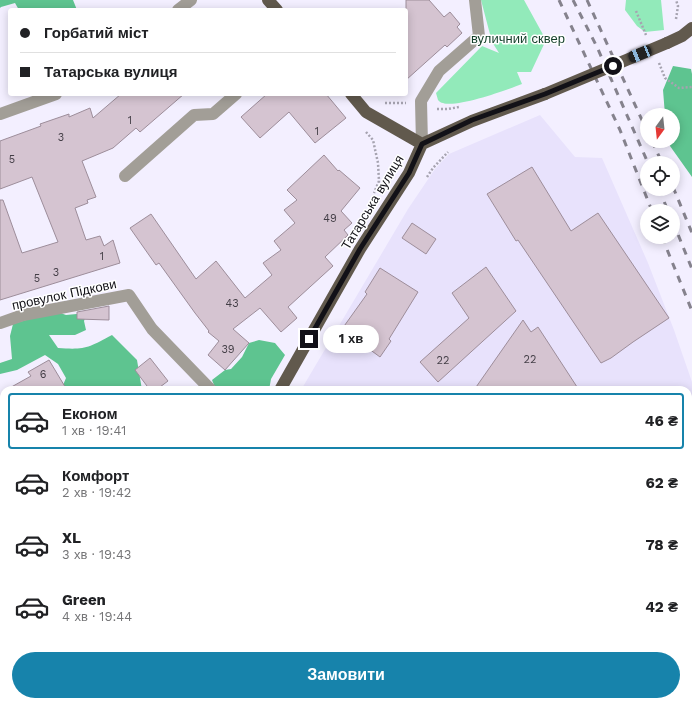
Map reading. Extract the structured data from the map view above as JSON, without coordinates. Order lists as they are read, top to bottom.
{
  "streets": {
    "main road": ["Татарська вулиця"],
    "street": ["провулок Підкови"]
  },
  "parks": ["вуличний сквер"],
  "house_numbers": [
    "1",
    "1",
    "3",
    "5",
    "49",
    "1",
    "3",
    "5",
    "43",
    "39",
    "22",
    "22",
    "6"
  ],
  "north": "bottom",
  "page": {
    "banner": ["Горбатий міст", "Татарська вулиця"],
    "bubble": "1 хв",
    "list": [
      {
        "name": "Економ",
        "note": "1 хв · 19:41",
        "value": "46 ₴"
      },
      {
        "name": "Комфорт",
        "note": "2 хв · 19:42",
        "value": "62 ₴"
      },
      {
        "name": "XL",
        "note": "3 хв · 19:43",
        "value": "78 ₴"
      },
      {
        "name": "Green",
        "note": "4 хв · 19:44",
        "value": "42 ₴"
      }
    ],
    "buttons": "Замовити"
  }
}
